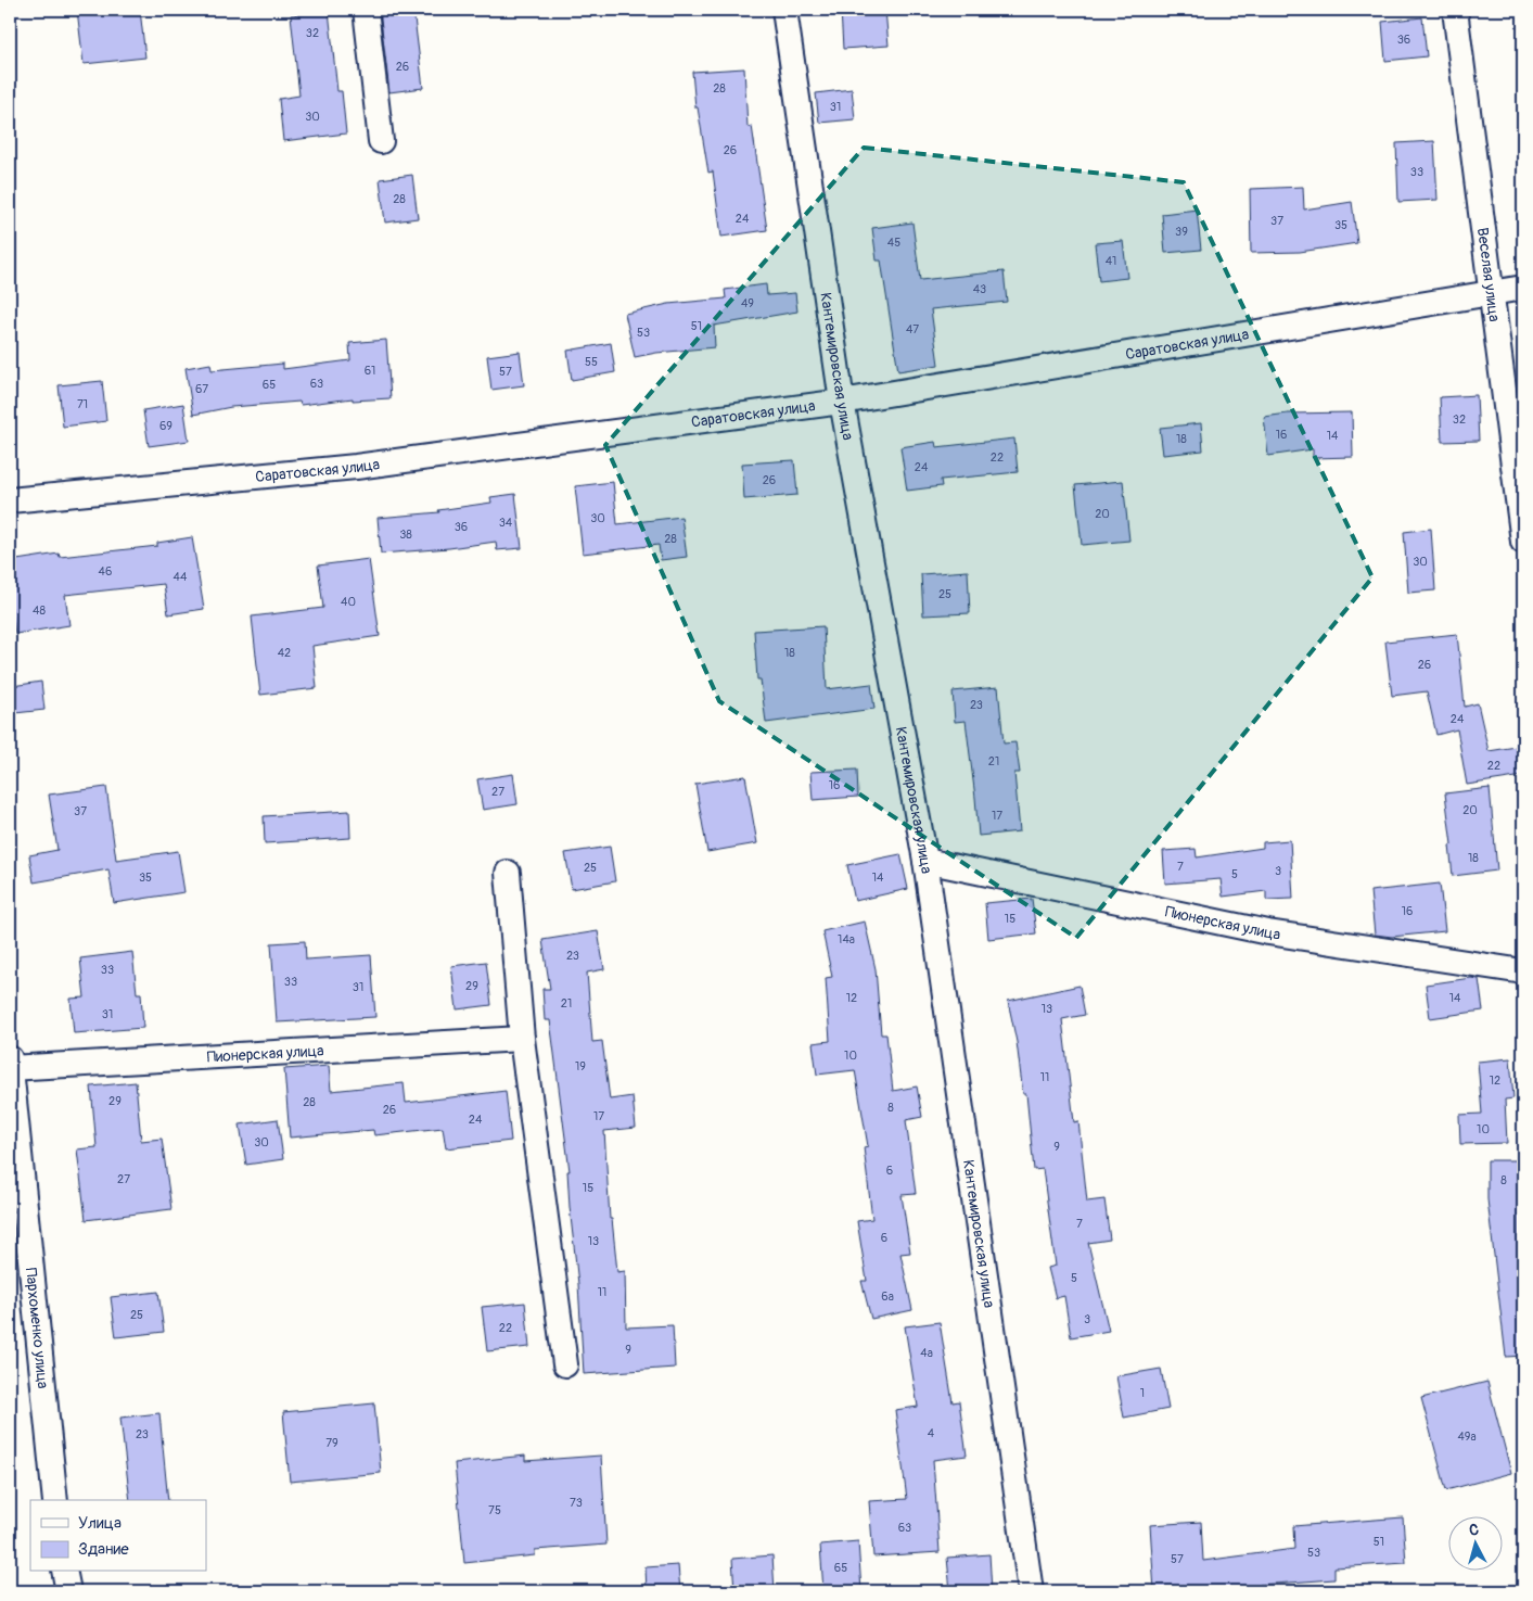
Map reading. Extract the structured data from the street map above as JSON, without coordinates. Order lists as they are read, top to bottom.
{
  "streets": {
    "street": [
      "Веселая улица",
      "Саратовская улица",
      "Кантемировская улица",
      "Пионерская улица",
      "Пархоменко улица"
    ]
  },
  "crossings": [
    ["Веселая улица", "Саратовская улица"],
    ["Саратовская улица", "Кантемировская улица"],
    ["Кантемировская улица", "Пионерская улица"],
    ["Пионерская улица", "Пархоменко улица"]
  ],
  "house_numbers": [
    "32",
    "36",
    "26",
    "28",
    "31",
    "30",
    "26",
    "33",
    "28",
    "24",
    "37",
    "35",
    "39",
    "45",
    "41",
    "43",
    "49",
    "51",
    "47",
    "53",
    "55",
    "61",
    "57",
    "63",
    "65",
    "67",
    "71",
    "32",
    "69",
    "16",
    "14",
    "18",
    "22",
    "24",
    "26",
    "20",
    "30",
    "34",
    "36",
    "38",
    "28",
    "30",
    "46",
    "44",
    "25",
    "40",
    "48",
    "42",
    "18",
    "26",
    "23",
    "24",
    "21",
    "22",
    "16",
    "27",
    "20",
    "37",
    "17",
    "18",
    "7",
    "25",
    "3",
    "5",
    "35",
    "14",
    "16",
    "15",
    "14a",
    "23",
    "33",
    "33",
    "29",
    "31",
    "12",
    "14",
    "21",
    "13",
    "31",
    "10",
    "19",
    "11",
    "12",
    "29",
    "28",
    "8",
    "26",
    "17",
    "24",
    "10",
    "30",
    "9",
    "6",
    "27",
    "8",
    "15",
    "7",
    "6",
    "13",
    "5",
    "11",
    "6а",
    "25",
    "3",
    "22",
    "9",
    "4a",
    "1",
    "4",
    "23",
    "49a",
    "79",
    "73",
    "75",
    "63",
    "51",
    "53",
    "57",
    "65"
  ],
  "legend": ["Улица", "Здание"],
  "north": "top"
}
